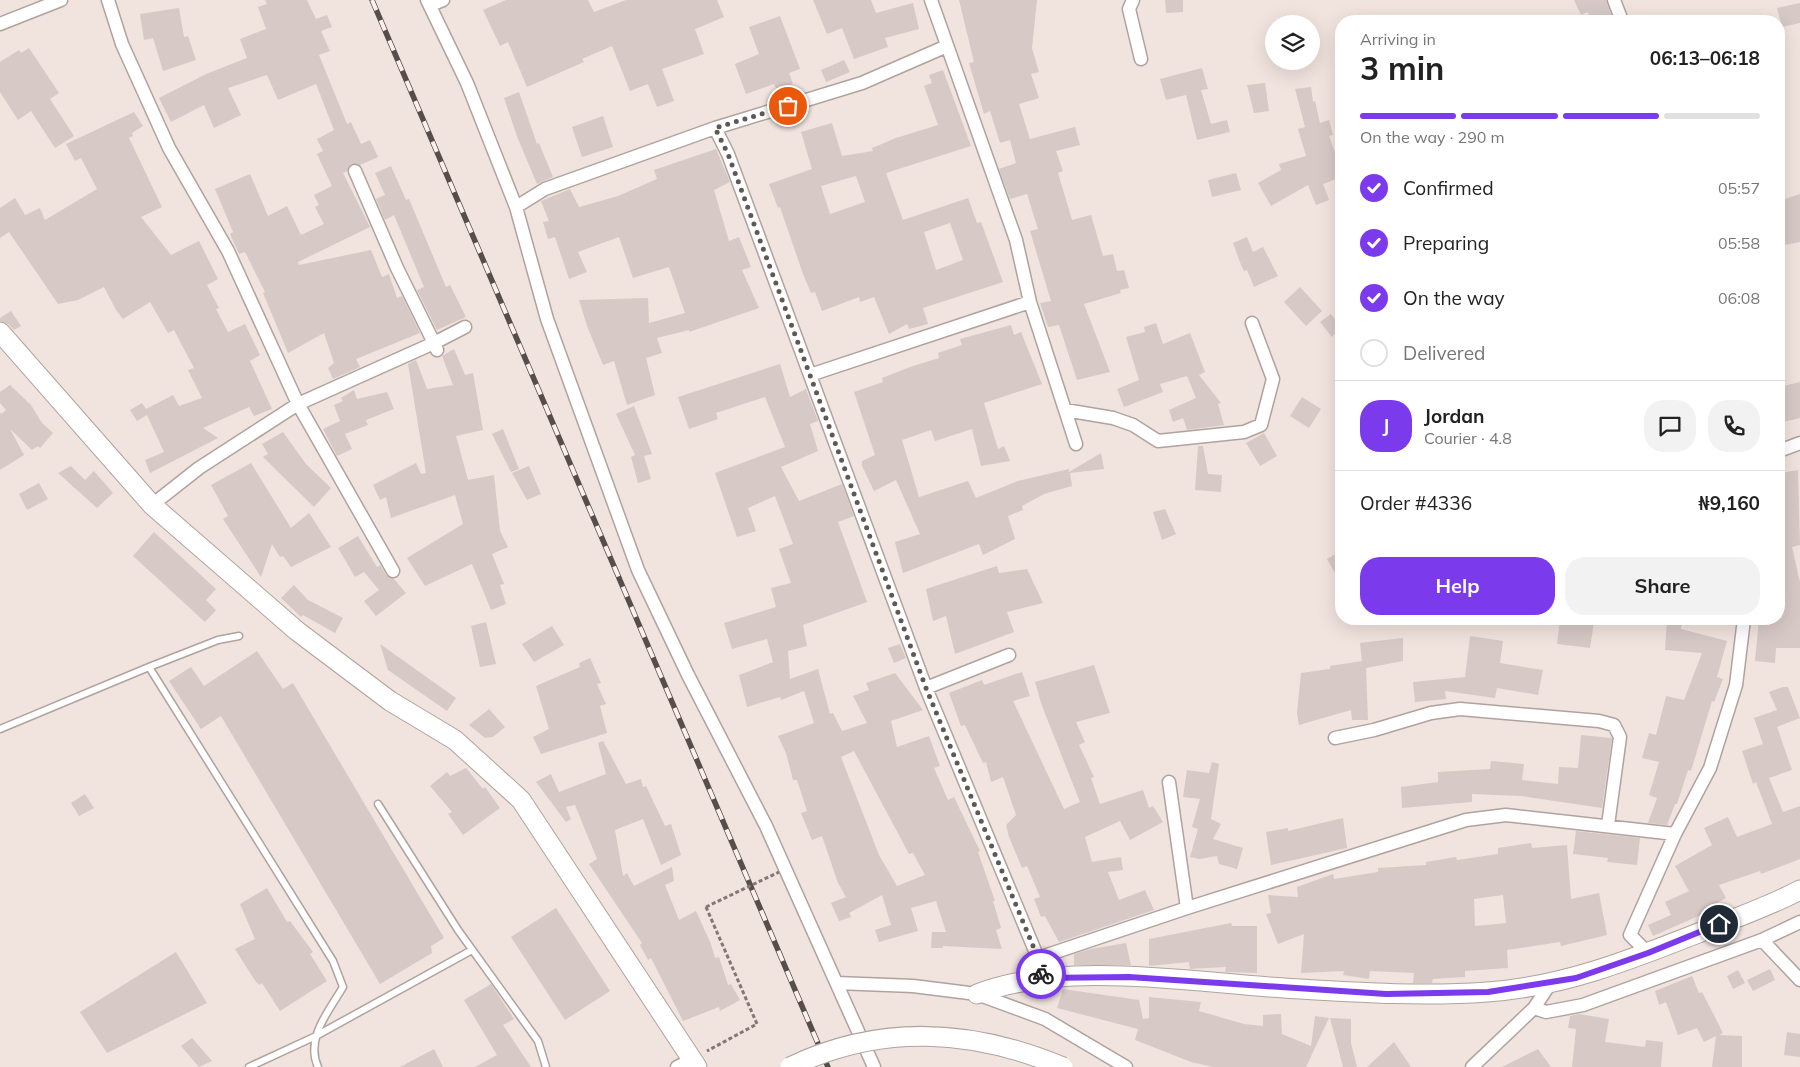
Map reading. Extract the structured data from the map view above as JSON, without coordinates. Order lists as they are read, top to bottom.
{
  "page": {
    "heading": ["3 min", "Arriving in", "06:13–06:18"],
    "panel": [
      "Jordan",
      "Courier · 4.8",
      "Order #4336",
      "₦9,160"
    ],
    "bar": "On the way · 290 m",
    "list": [
      ["Confirmed", "05:57"],
      ["Preparing", "05:58"],
      ["On the way", "06:08"],
      "Delivered"
    ],
    "round": "J",
    "buttons": ["Help", "Share"]
  }
}
